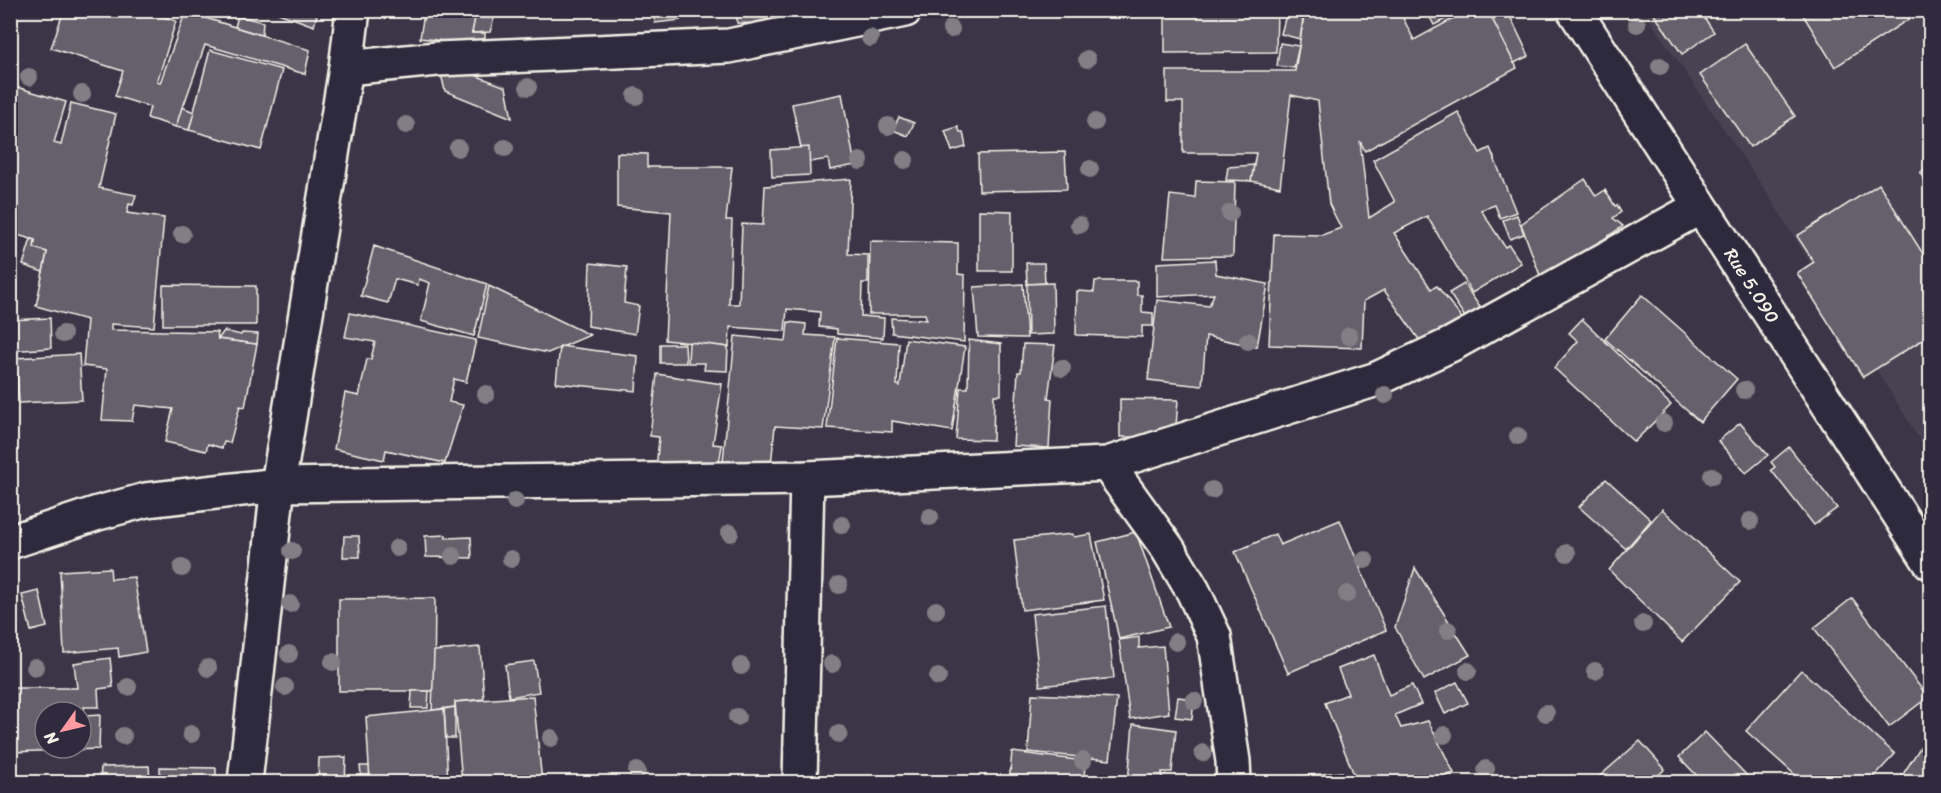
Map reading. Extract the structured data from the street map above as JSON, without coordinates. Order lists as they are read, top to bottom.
{
  "streets": {
    "street": ["Rue 5.090"]
  },
  "north": "bottom left"
}
